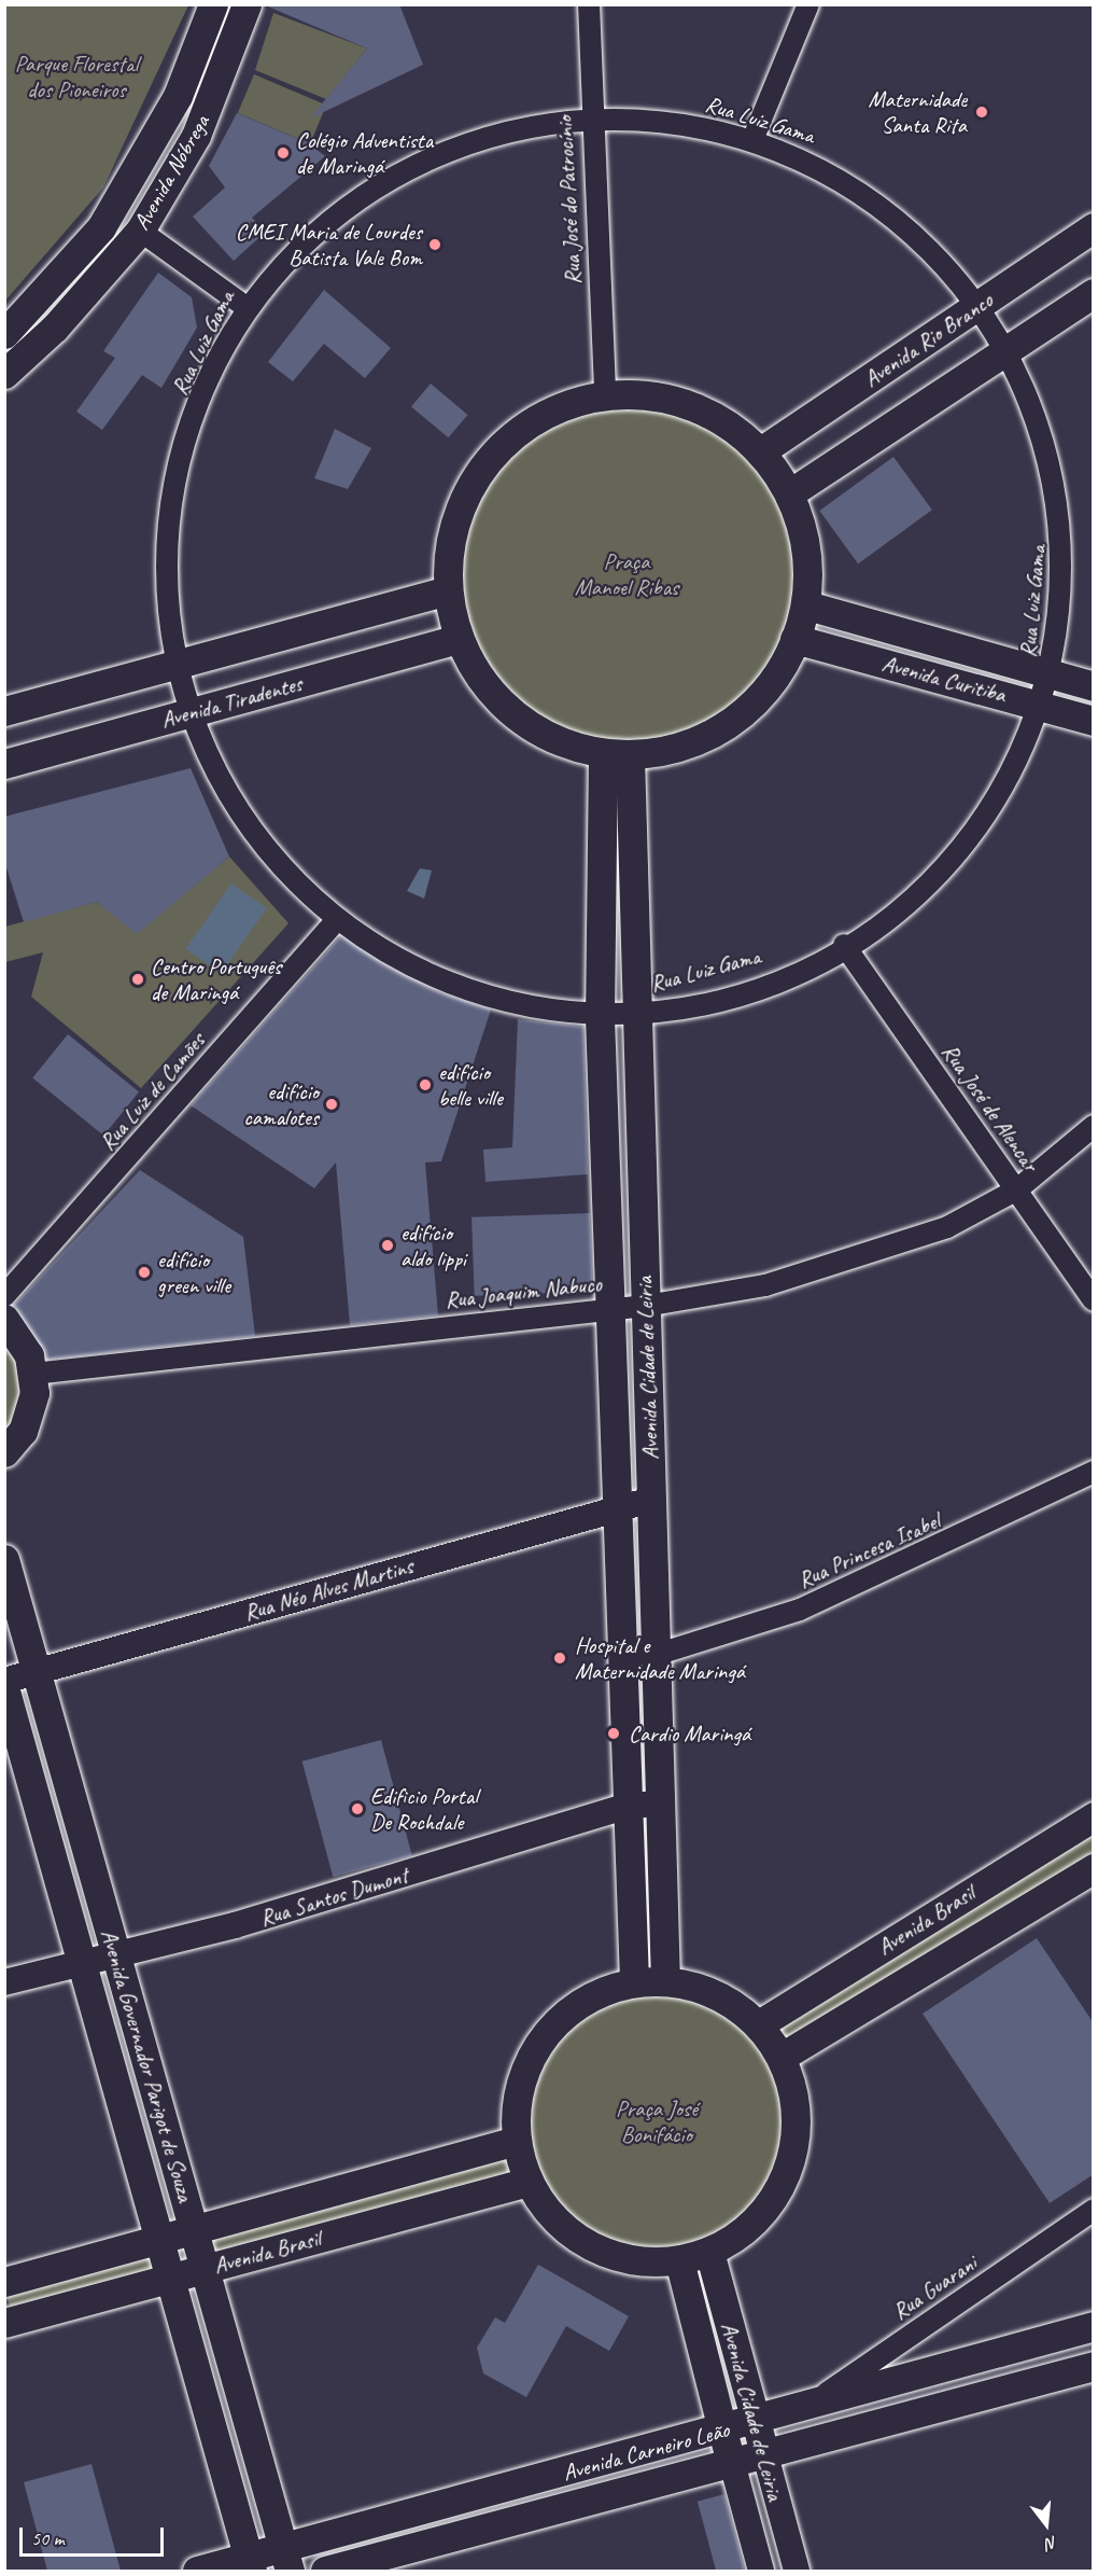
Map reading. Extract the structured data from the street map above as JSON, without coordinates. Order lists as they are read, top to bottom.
{
  "streets": {
    "main road": [
      "Avenida Nóbrega",
      "Avenida Rio Branco",
      "Avenida Curitiba",
      "Avenida Tiradentes",
      "Avenida Cidade de Leiria",
      "Avenida Brasil",
      "Avenida Governador Parigot de Souza",
      "Avenida Carneiro Leão"
    ],
    "street": [
      "Rua Luiz Gama",
      "Rua José do Patrocínio",
      "Rua Luiz de Camões",
      "Rua José de Alencar",
      "Rua Joaquim Nabuco",
      "Rua Princesa Isabel",
      "Rua Néo Alves Martins",
      "Rua Santos Dumont",
      "Rua Guarani"
    ]
  },
  "crossings": [
    ["Rua Luiz Gama", "Rua José do Patrocínio"],
    ["Rua Luiz Gama", "Avenida Rio Branco"],
    ["Rua Luiz Gama", "Avenida Curitiba"],
    ["Rua Luiz Gama", "Avenida Tiradentes"],
    ["Rua Luiz Gama", "Rua Luiz de Camões"],
    ["Rua Luiz Gama", "Rua José de Alencar"],
    ["Rua Luiz Gama", "Avenida Cidade de Leiria"],
    ["Rua José de Alencar", "Rua Joaquim Nabuco"],
    ["Rua Joaquim Nabuco", "Avenida Cidade de Leiria"],
    ["Avenida Cidade de Leiria", "Rua Princesa Isabel"],
    ["Avenida Cidade de Leiria", "Rua Néo Alves Martins"],
    ["Avenida Cidade de Leiria", "Rua Santos Dumont"],
    ["Avenida Cidade de Leiria", "Avenida Carneiro Leão"],
    ["Rua Néo Alves Martins", "Avenida Governador Parigot de Souza"],
    ["Rua Santos Dumont", "Avenida Governador Parigot de Souza"],
    ["Avenida Brasil", "Avenida Governador Parigot de Souza"],
    ["Avenida Governador Parigot de Souza", "Avenida Carneiro Leão"],
    ["Rua Guarani", "Avenida Carneiro Leão"]
  ],
  "parks": ["Parque Florestal dos Pioneiros", "Praça Manoel Ribas", "Praça José Bonifácio"],
  "places": [
    "Maternidade Santa Rita",
    "Colégio Adventista de Maringá",
    "CMEI Maria de Lourdes Batista Vale Bom",
    "Centro Português de Maringá",
    "edifício belle ville",
    "edifício camalotes",
    "edifício aldo lippi",
    "edifício green ville",
    "Hospital e Maternidade Maringá",
    "Cardio Maringá",
    "Edificio Portal De Rochdale"
  ],
  "scale_bar": "50 m",
  "north": "bottom"
}
